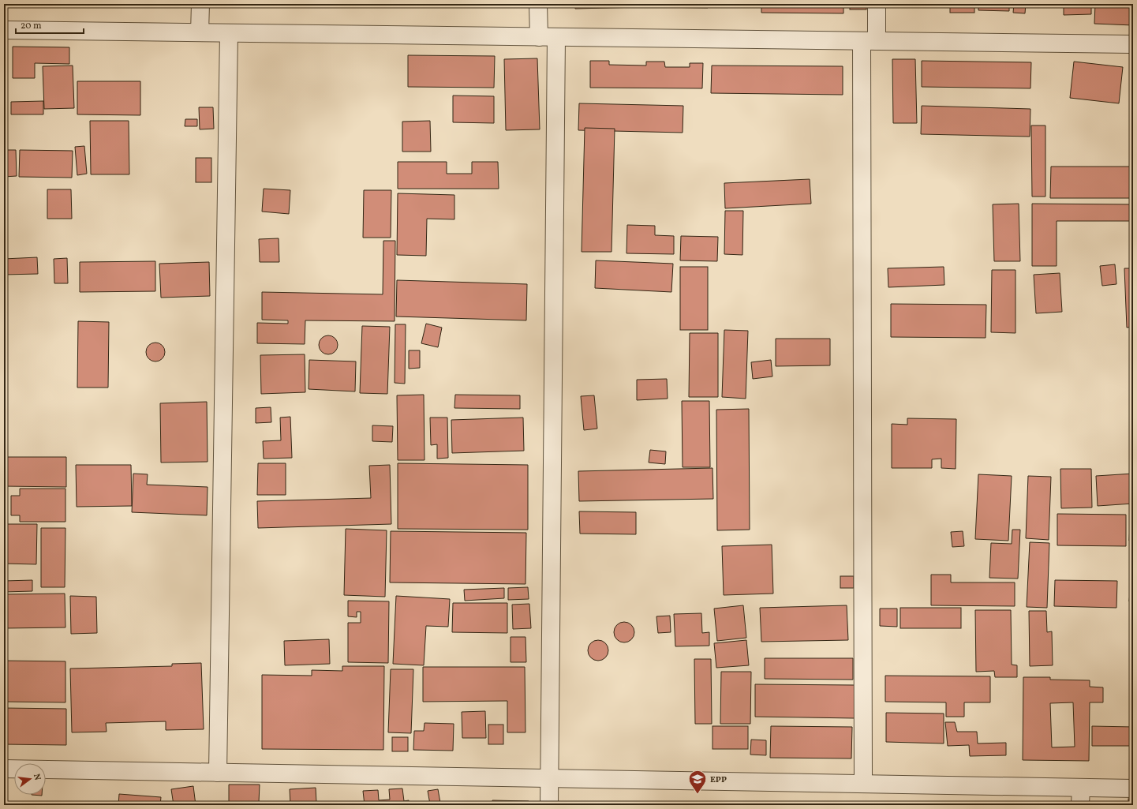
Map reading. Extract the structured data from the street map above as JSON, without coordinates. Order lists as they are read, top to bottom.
{
  "places": {
    "school or university": ["EPP"]
  },
  "scale_bar": "20 m",
  "north": "right"
}
